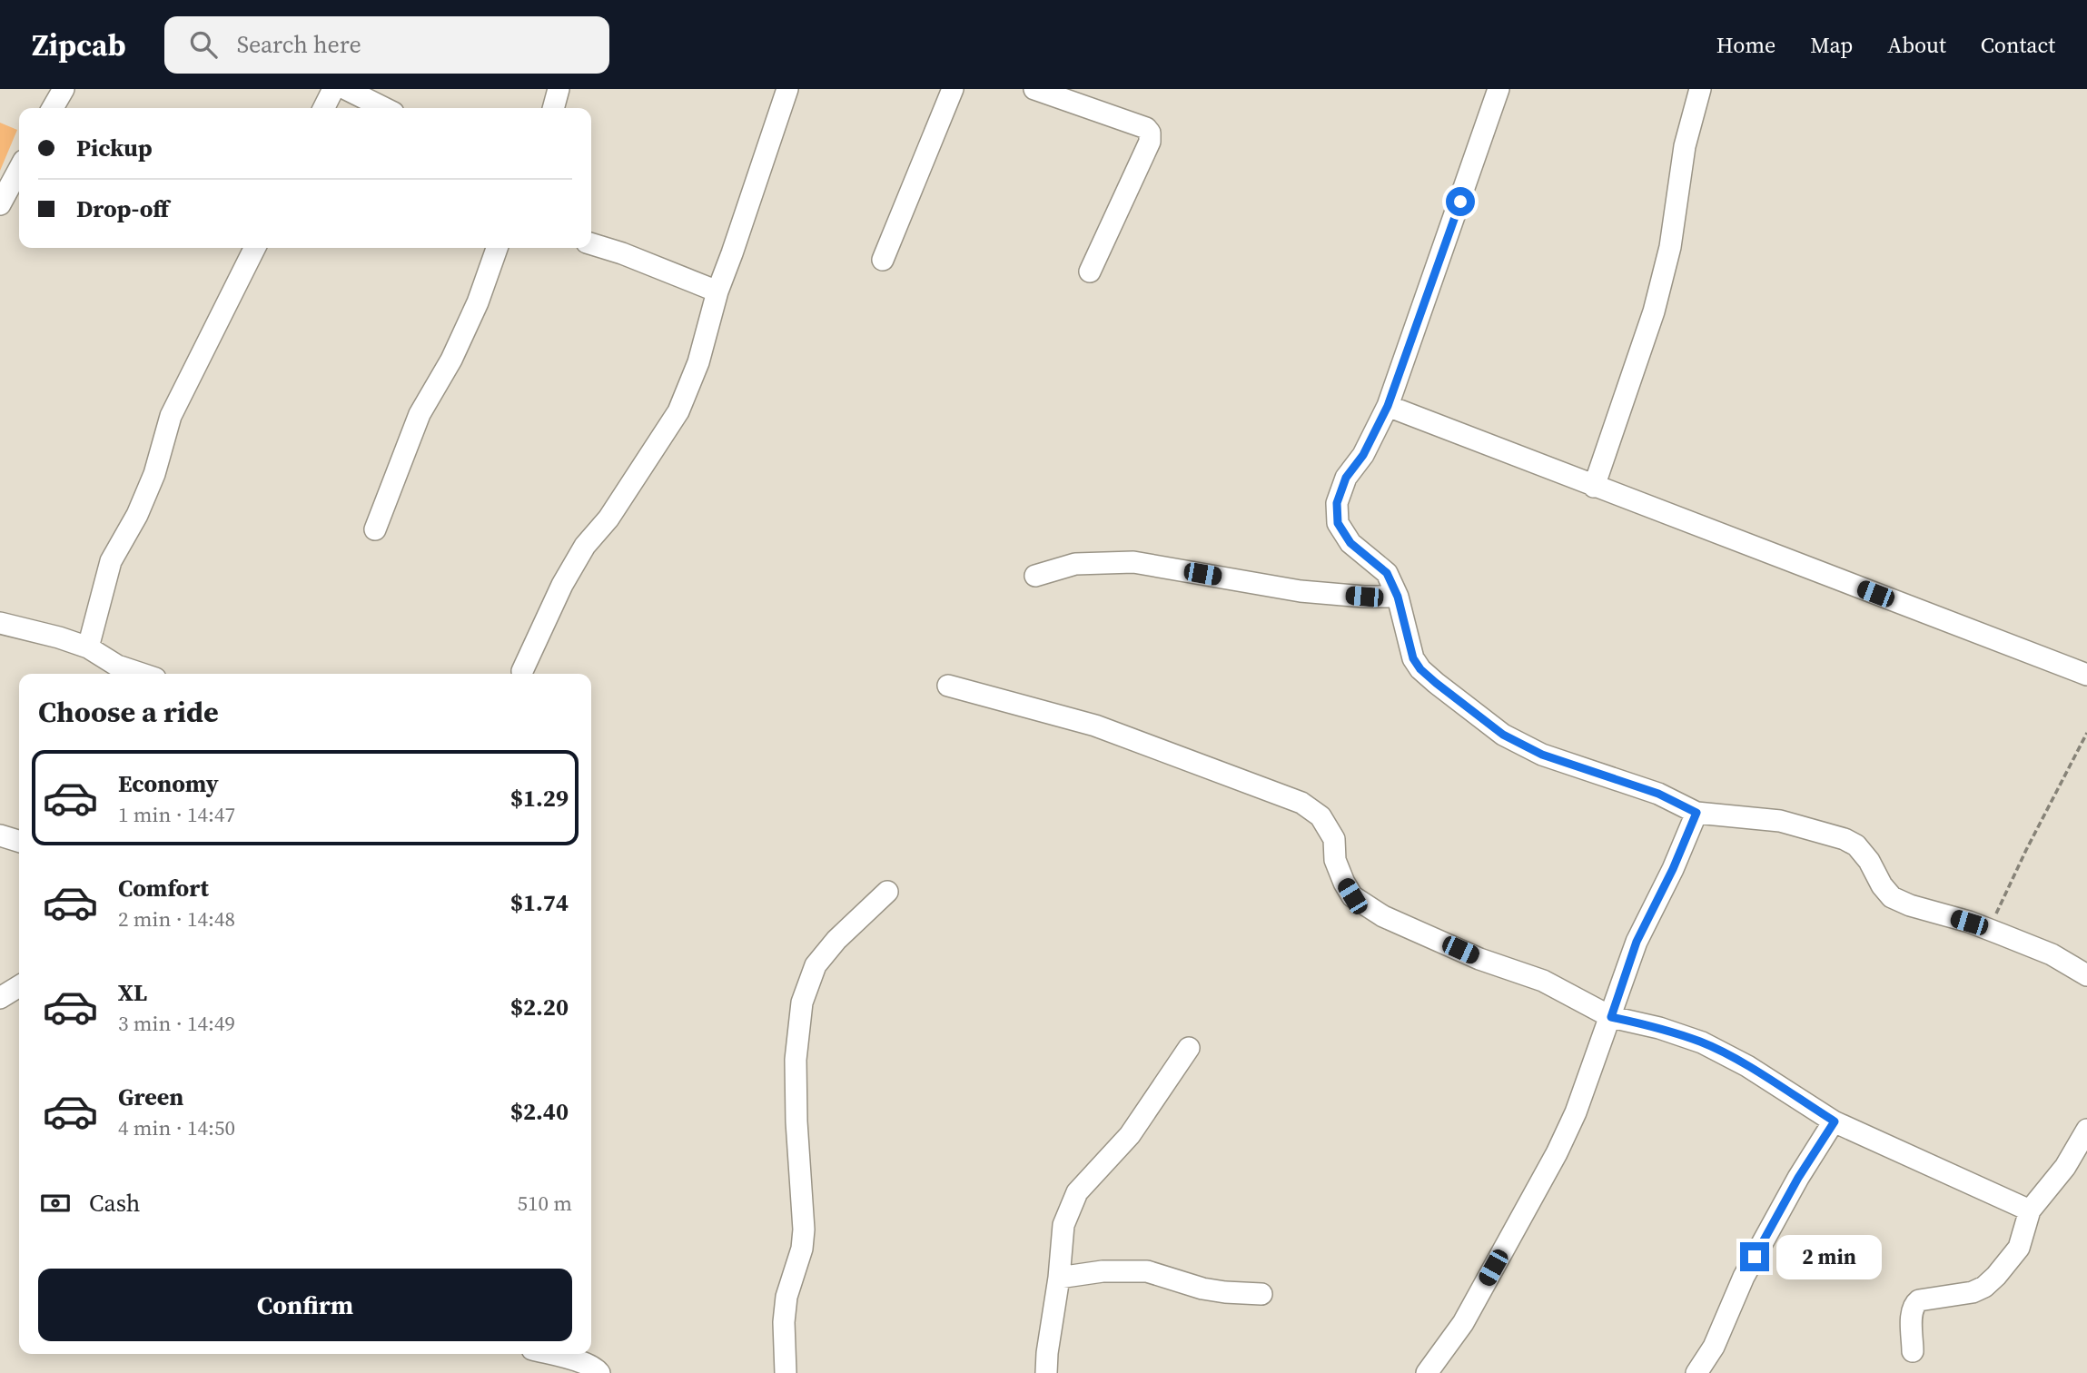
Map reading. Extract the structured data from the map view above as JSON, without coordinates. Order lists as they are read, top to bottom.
{
  "page": {
    "header": "Zipcab",
    "search": "Search here",
    "nav": [
      "Home",
      "Map",
      "About",
      "Contact"
    ],
    "banner": ["Pickup", "Drop-off"],
    "heading": "Choose a ride",
    "list": [
      {
        "name": "Economy",
        "note": "1 min · 14:47",
        "value": "$1.29"
      },
      {
        "name": "Comfort",
        "note": "2 min · 14:48",
        "value": "$1.74"
      },
      {
        "name": "XL",
        "note": "3 min · 14:49",
        "value": "$2.20"
      },
      {
        "name": "Green",
        "note": "4 min · 14:50",
        "value": "$2.40"
      }
    ],
    "pay": ["Cash", "510 m"],
    "bubble": "2 min",
    "buttons": "Confirm"
  }
}
